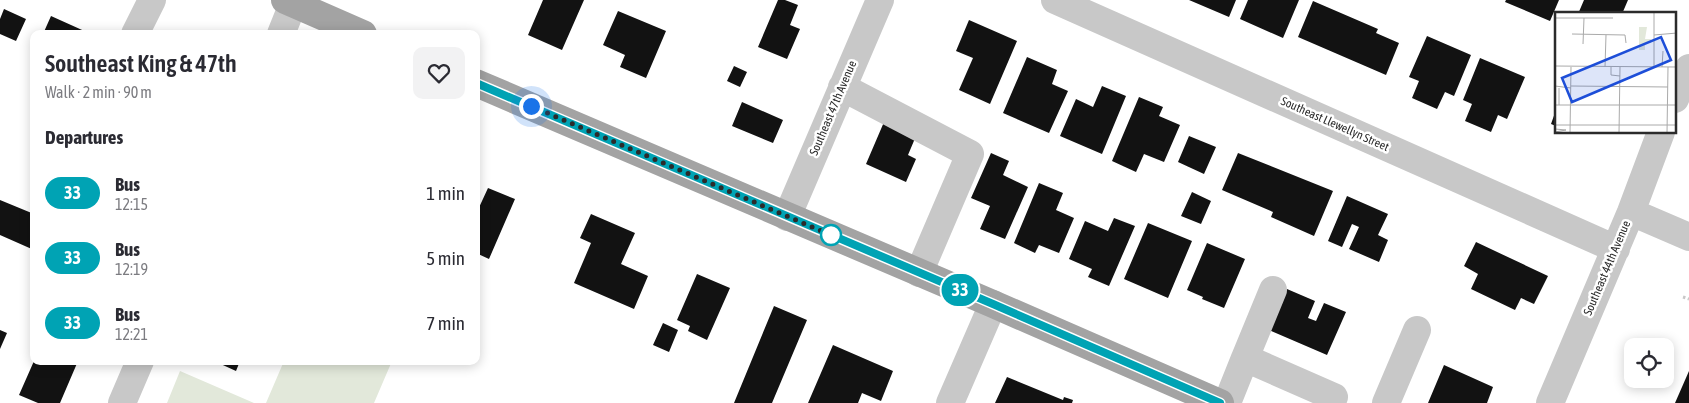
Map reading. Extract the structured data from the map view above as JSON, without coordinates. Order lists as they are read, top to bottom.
{
  "streets": {
    "street": ["Southeast 47th Avenue", "Southeast Llewellyn Street", "Southeast 44th Avenue"]
  },
  "crossings": [
    ["Southeast Llewellyn Street", "Southeast 44th Avenue"]
  ],
  "lines": ["bus line 33"],
  "page": {
    "on_map": "33",
    "heading": [
      ["Southeast King & 47th", "Walk · 2 min · 90 m"],
      "Departures"
    ],
    "list": [
      {
        "mark": "33",
        "name": "Bus",
        "note": "12:15",
        "value": "1 min"
      },
      {
        "mark": "33",
        "name": "Bus",
        "note": "12:19",
        "value": "5 min"
      },
      {
        "mark": "33",
        "name": "Bus",
        "note": "12:21",
        "value": "7 min"
      }
    ]
  }
}
